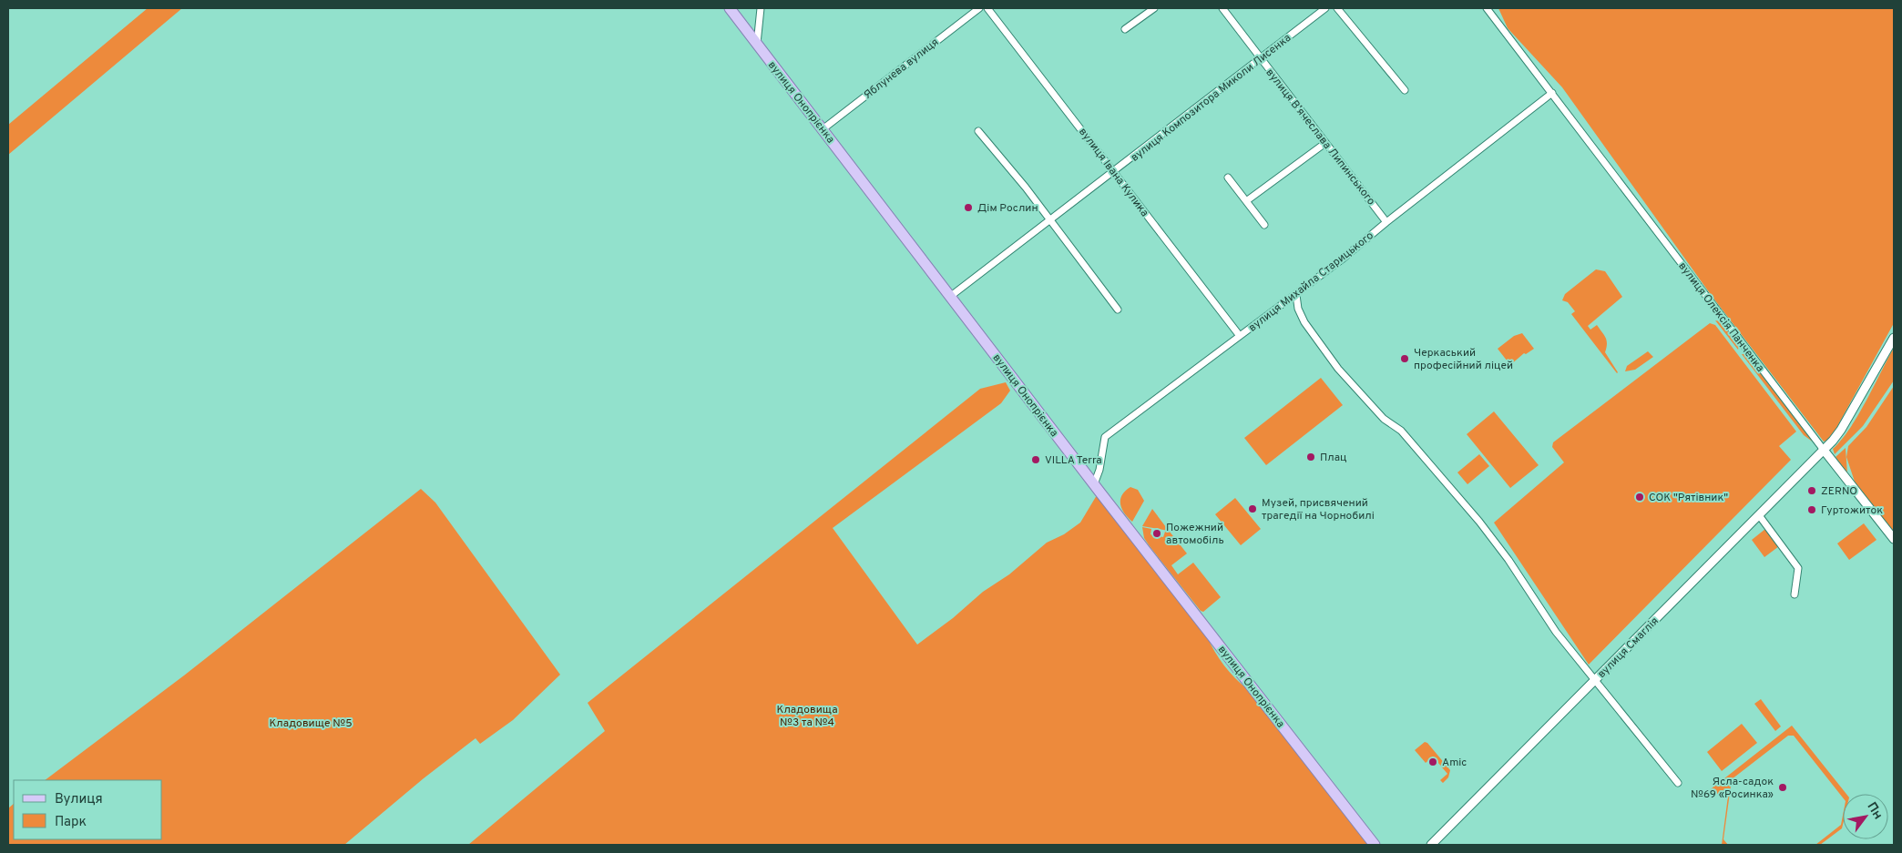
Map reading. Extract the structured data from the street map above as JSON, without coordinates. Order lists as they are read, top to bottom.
{
  "streets": {
    "main road": ["вулиця Онопрієнка"],
    "street": [
      "Яблунева вулиця",
      "вулиця Композитора Миколи Лисенка",
      "вулиця Вʼячеслава Липинського",
      "вулиця Івана Кулика",
      "вулиця Михайла Старицького",
      "вулиця Олексія Панченка",
      "вулиця Смаглія"
    ]
  },
  "crossings": [
    ["Яблунева вулиця", "вулиця Онопрієнка"],
    ["вулиця Композитора Миколи Лисенка", "вулиця Онопрієнка"],
    ["вулиця Композитора Миколи Лисенка", "вулиця Вʼячеслава Липинського"],
    ["вулиця Композитора Миколи Лисенка", "вулиця Івана Кулика"],
    ["вулиця Онопрієнка", "вулиця Михайла Старицького"],
    ["вулиця Вʼячеслава Липинського", "вулиця Михайла Старицького"],
    ["вулиця Івана Кулика", "вулиця Михайла Старицького"],
    ["вулиця Михайла Старицького", "вулиця Олексія Панченка"],
    ["вулиця Олексія Панченка", "вулиця Смаглія"]
  ],
  "parks": ["Кладовища №3 та №4", "Кладовище №5"],
  "places": [
    "Дім Рослин",
    "Черкаський професійний ліцей",
    "Плац",
    "VILLA Terra",
    "ZERNO",
    "СОК \"Рятівник\"",
    "Музей, присвячений трагедії на Чорнобилі",
    "Гуртожиток",
    "Пожежний автомобіль",
    "Amic",
    "Ясла-садок №69 «Росинка»"
  ],
  "legend": ["Вулиця", "Парк"],
  "north": "top right"
}
